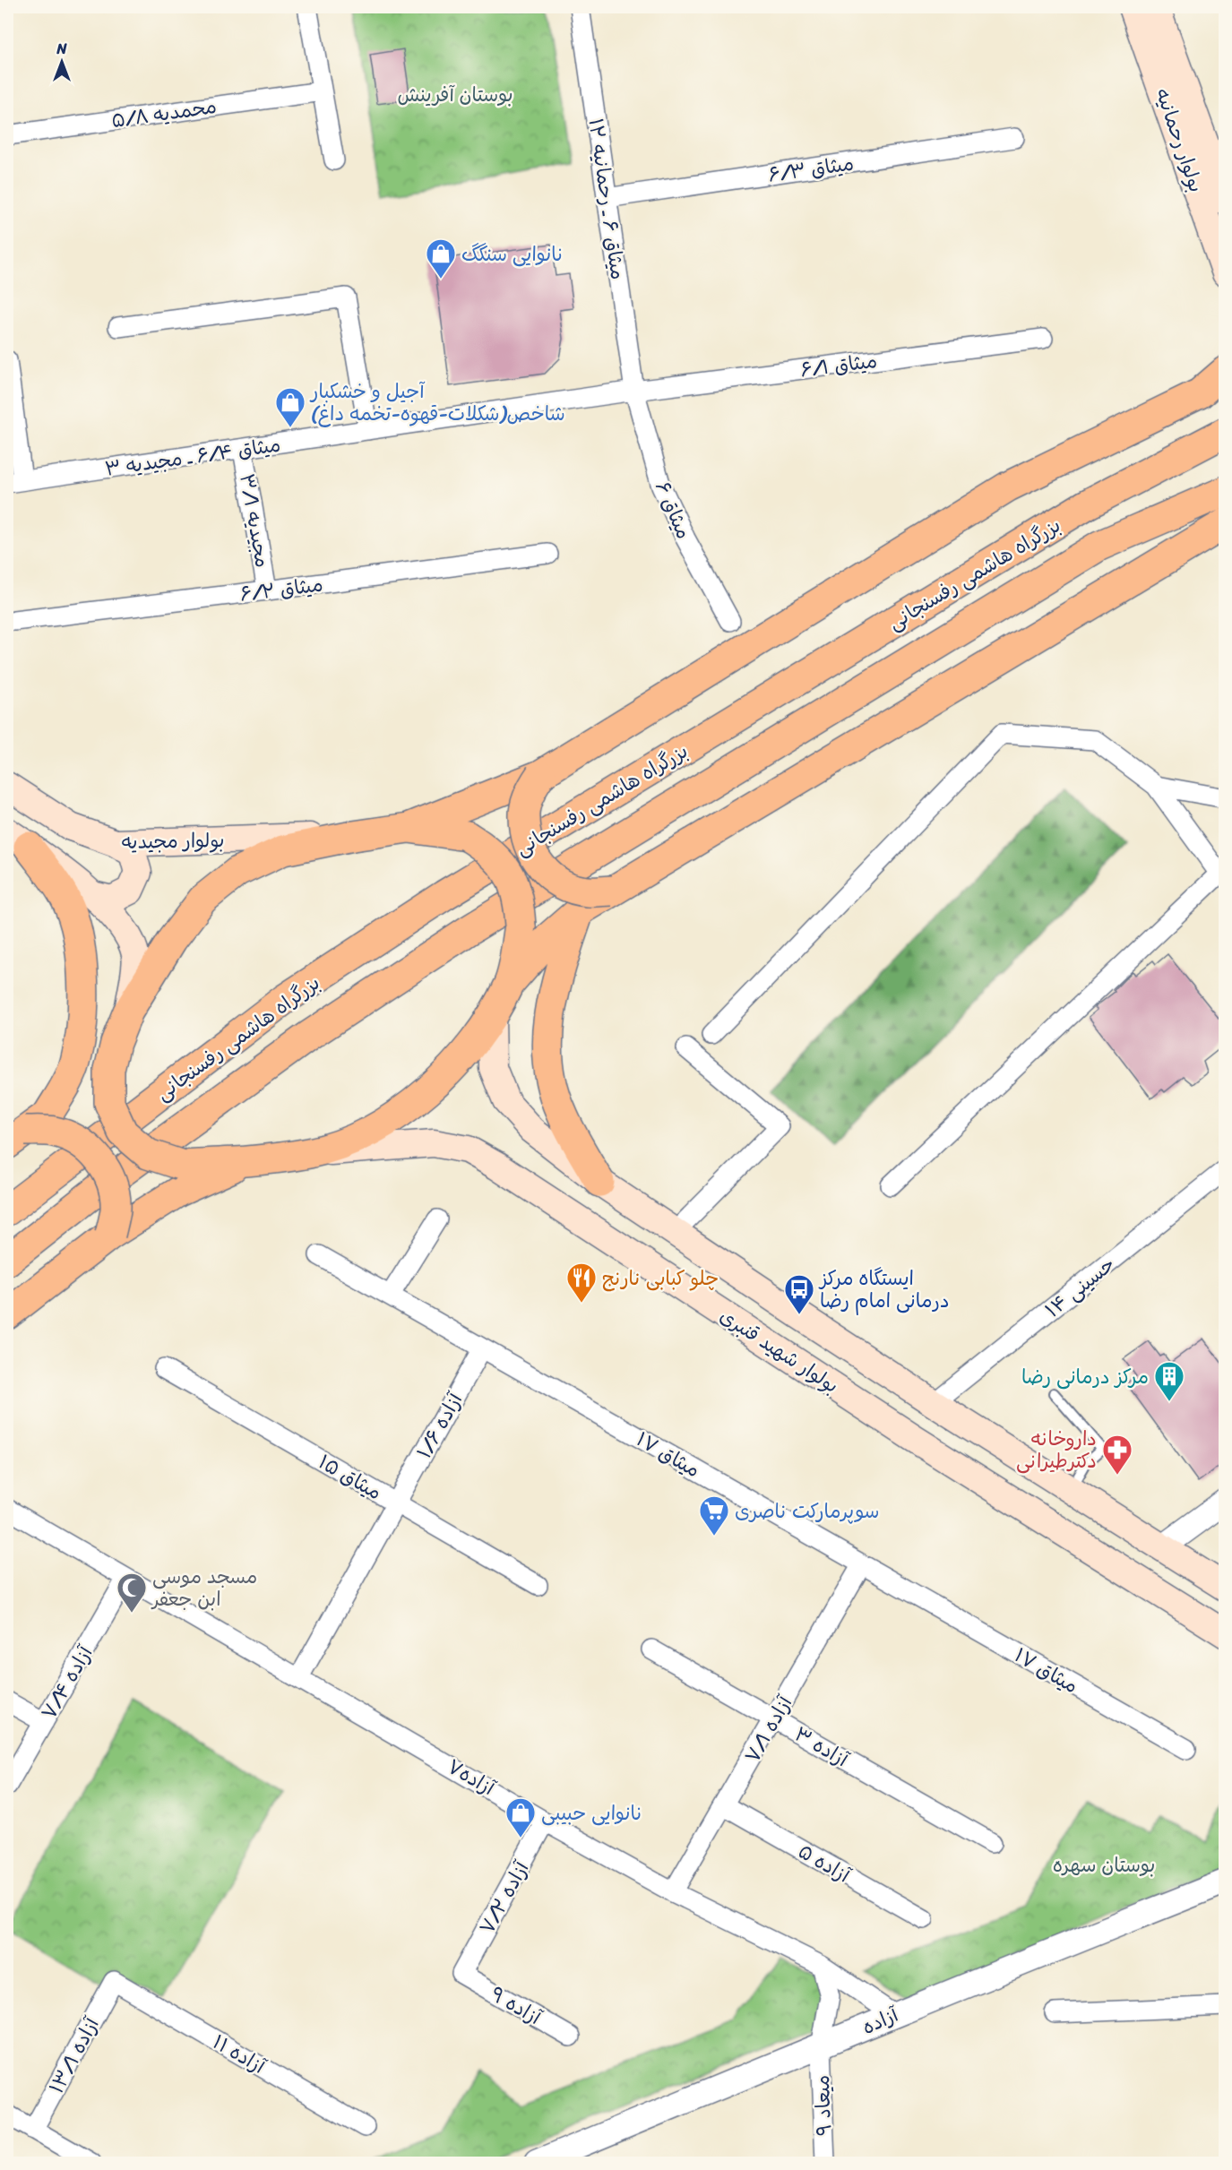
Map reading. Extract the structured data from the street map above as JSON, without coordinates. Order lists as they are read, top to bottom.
{
  "streets": {
    "highway": ["بزرگراه هاشمی رفسنجانی"],
    "main road": ["بولوار رحمانیه", "بولوار مجیدیه", "بولوار شهید قنبری"],
    "street": [
      "محمدیه ۵/۸",
      "میثاق ۶/۳",
      "میثاق ۶ ـ رحمانیه ۱۲",
      "میثاق ۶/۱",
      "میثاق ۶/۴ ـ مجیدیه ۳",
      "میثاق ۶",
      "مجیدیه ۳/۱",
      "میثاق ۶/۲",
      "حسینی ۱۴",
      "آزاده ۱/۶",
      "میثاق ۱۷",
      "میثاق ۱۵",
      "آزاده ۷/۴",
      "آزاده ۷/۱",
      "آزاده ۳",
      "آزاده۷",
      "آزاده ۵",
      "آزاده ۷/۲",
      "آزاده ۹",
      "آزاده",
      "آزاده ۱۱",
      "آزاده ۱۳/۱",
      "میعاد ۹"
    ]
  },
  "crossings": [
    ["میثاق ۶/۳", "میثاق ۶ ـ رحمانیه ۱۲"],
    ["میثاق ۶ ـ رحمانیه ۱۲", "میثاق ۶/۱"],
    ["میثاق ۶ ـ رحمانیه ۱۲", "میثاق ۶/۴ ـ مجیدیه ۳"],
    ["میثاق ۶ ـ رحمانیه ۱۲", "میثاق ۶"],
    ["میثاق ۶/۱", "میثاق ۶/۴ ـ مجیدیه ۳"],
    ["میثاق ۶/۱", "میثاق ۶"],
    ["میثاق ۶/۴ ـ مجیدیه ۳", "میثاق ۶"],
    ["میثاق ۶/۴ ـ مجیدیه ۳", "مجیدیه ۳/۱"],
    ["مجیدیه ۳/۱", "میثاق ۶/۲"],
    ["حسینی ۱۴", "بولوار شهید قنبری"],
    ["آزاده ۱/۶", "میثاق ۱۷"],
    ["آزاده ۱/۶", "میثاق ۱۵"],
    ["آزاده ۱/۶", "آزاده۷"],
    ["میثاق ۱۷", "آزاده ۷/۱"],
    ["آزاده ۷/۴", "آزاده۷"],
    ["آزاده ۷/۱", "آزاده ۳"],
    ["آزاده ۷/۱", "آزاده۷"],
    ["آزاده ۷/۱", "آزاده ۵"],
    ["آزاده۷", "آزاده ۷/۲"],
    ["آزاده۷", "آزاده"],
    ["آزاده۷", "میعاد ۹"],
    ["آزاده ۷/۲", "آزاده ۹"],
    ["آزاده", "میعاد ۹"],
    ["آزاده ۱۱", "آزاده ۱۳/۱"]
  ],
  "parks": ["بوستان آفرینش", "بوستان سهره"],
  "places": {
    "shop": ["نانوایی سنگگ", "آجیل و خشکبار شاخص(شکلات-قهوه-تخمه داغ)", "نانوایی حبیبی"],
    "restaurant": ["چلو کبابی نارنج"],
    "bus stop": ["ایستگاه مرکز درمانی امام رضا"],
    "building": ["مرکز درمانی رضا"],
    "pharmacy": ["داروخانه دکترطیرانی"],
    "supermarket": ["سوپرمارکت ناصری"],
    "mosque": ["مسجد موسی ابن جعفر"]
  },
  "north": "top"
}
